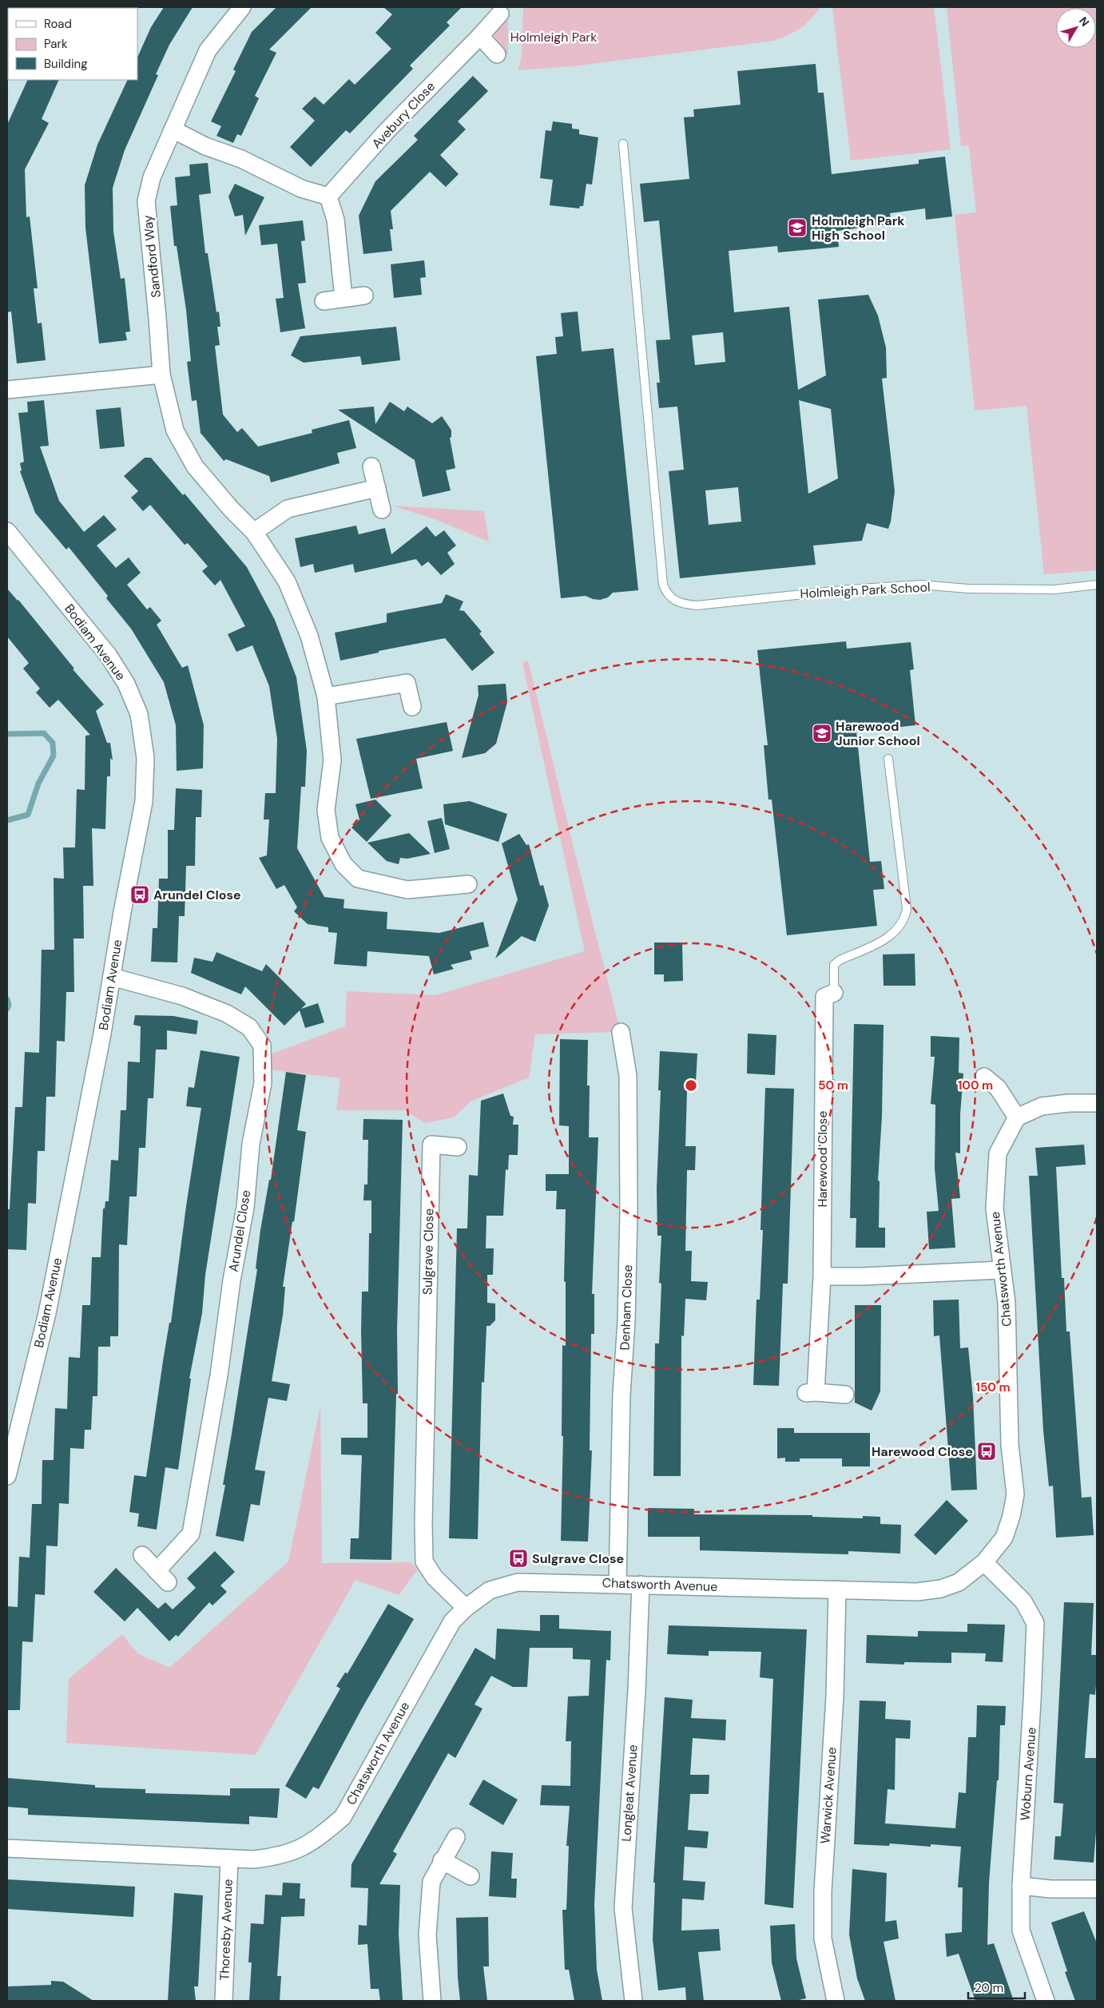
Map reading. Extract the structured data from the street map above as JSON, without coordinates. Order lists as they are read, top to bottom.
{
  "streets": {
    "street": [
      "Avebury Close",
      "Sandford Way",
      "Bodiam Avenue",
      "Harewood Close",
      "Arundel Close",
      "Sulgrave Close",
      "Chatsworth Avenue",
      "Denham Close",
      "Woburn Avenue",
      "Longleat Avenue",
      "Warwick Avenue",
      "Thoresby Avenue"
    ],
    "lane": ["Holmleigh Park School"]
  },
  "crossings": [
    ["Bodiam Avenue", "Arundel Close"],
    ["Sulgrave Close", "Chatsworth Avenue"],
    ["Chatsworth Avenue", "Denham Close"],
    ["Chatsworth Avenue", "Woburn Avenue"],
    ["Chatsworth Avenue", "Longleat Avenue"],
    ["Chatsworth Avenue", "Warwick Avenue"],
    ["Chatsworth Avenue", "Thoresby Avenue"]
  ],
  "parks": ["Holmleigh Park"],
  "places": {
    "school or university": ["Holmleigh Park High School", "Harewood Junior School"],
    "bus stop": ["Arundel Close", "Harewood Close", "Sulgrave Close"]
  },
  "legend": ["Road", "Park", "Building"],
  "scale_bar": "20 m",
  "north": "top right",
  "rings": ["50 m", "100 m", "150 m"]
}
